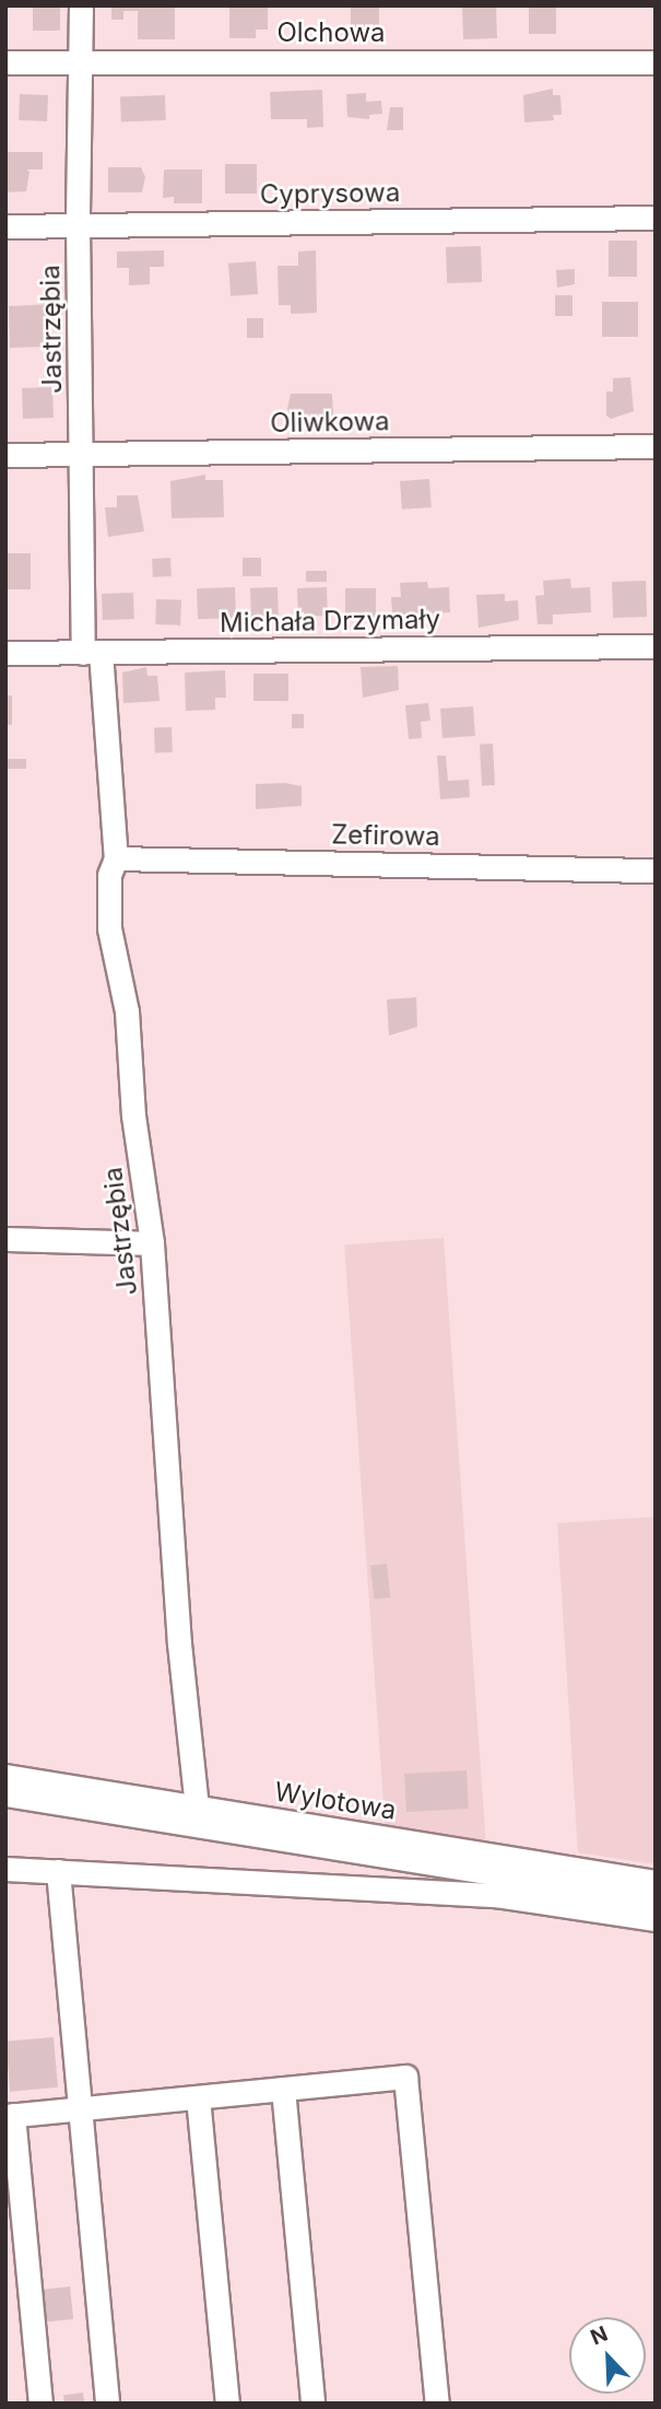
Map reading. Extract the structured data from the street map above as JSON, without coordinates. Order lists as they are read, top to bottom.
{
  "streets": {
    "street": [
      "Olchowa",
      "Cyprysowa",
      "Jastrzębia",
      "Oliwkowa",
      "Michała Drzymały",
      "Zefirowa",
      "Wylotowa"
    ]
  },
  "crossings": [
    ["Olchowa", "Jastrzębia"],
    ["Cyprysowa", "Jastrzębia"],
    ["Jastrzębia", "Oliwkowa"],
    ["Jastrzębia", "Michała Drzymały"],
    ["Jastrzębia", "Zefirowa"],
    ["Jastrzębia", "Wylotowa"]
  ],
  "north": "top left"
}
